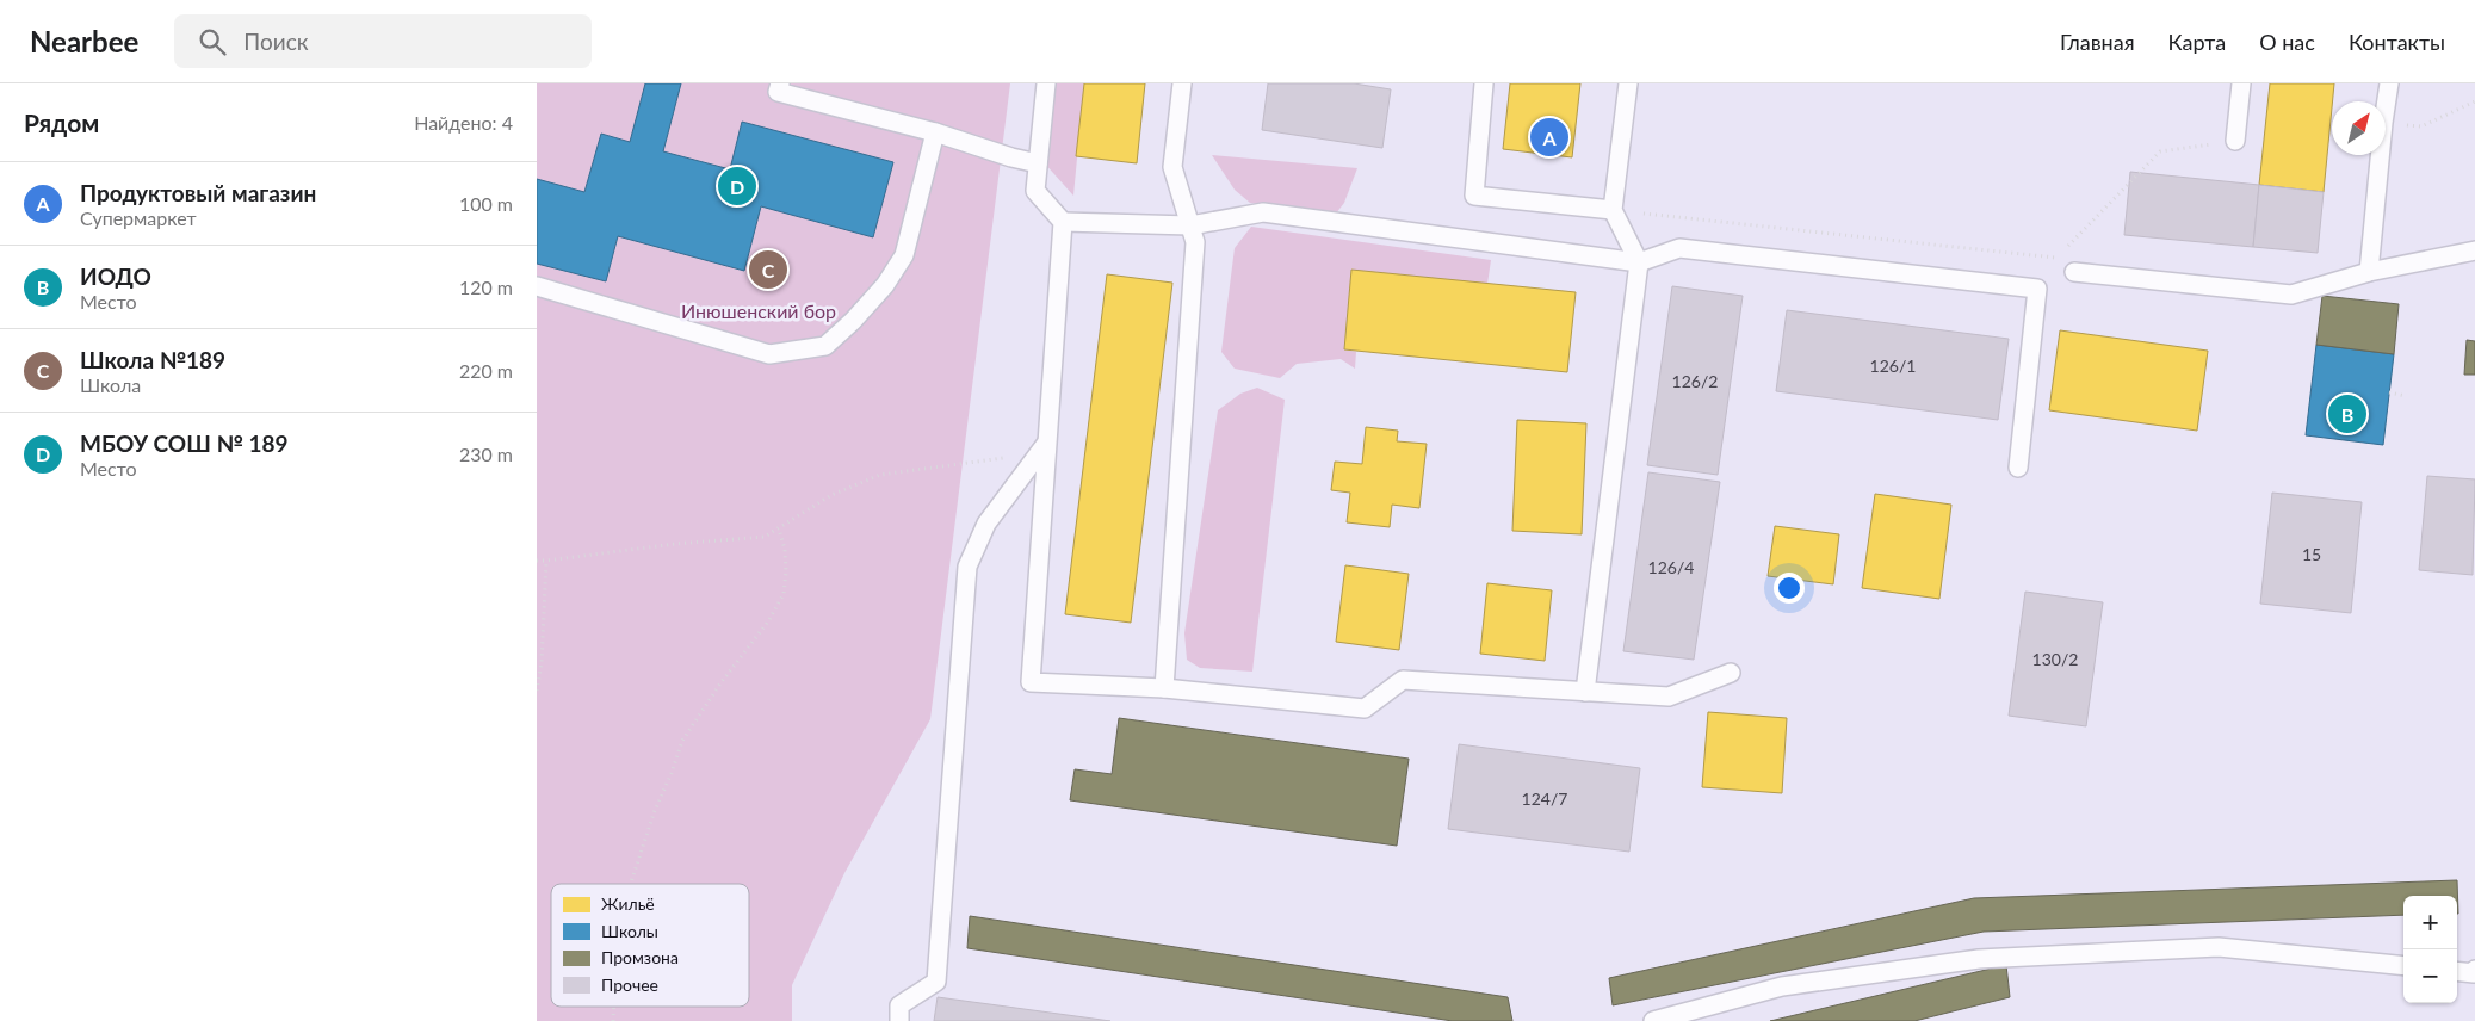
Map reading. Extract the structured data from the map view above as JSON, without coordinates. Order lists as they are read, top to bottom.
{
  "parks": ["Инюшенский бор"],
  "house_numbers": [
    "126/1",
    "126/2",
    "15",
    "126/4",
    "130/2",
    "124/7"
  ],
  "legend": [
    "Жильё",
    "Школы",
    "Промзона",
    "Прочее"
  ],
  "north": "top right",
  "page": {
    "header": "Nearbee",
    "search": "Поиск",
    "nav": [
      "Главная",
      "Карта",
      "О нас",
      "Контакты"
    ],
    "heading": ["Рядом", "Найдено: 4"],
    "pins": [
      "A",
      "D",
      "C",
      "B"
    ],
    "list": [
      {
        "mark": "A",
        "name": "Продуктовый магазин",
        "note": "Супермаркет",
        "value": "100 m"
      },
      {
        "mark": "B",
        "name": "ИОДО",
        "note": "Место",
        "value": "120 m"
      },
      {
        "mark": "C",
        "name": "Школа №189",
        "note": "Школа",
        "value": "220 m"
      },
      {
        "mark": "D",
        "name": "МБОУ СОШ № 189",
        "note": "Место",
        "value": "230 m"
      }
    ],
    "map_buttons": ["+", "−"]
  }
}
